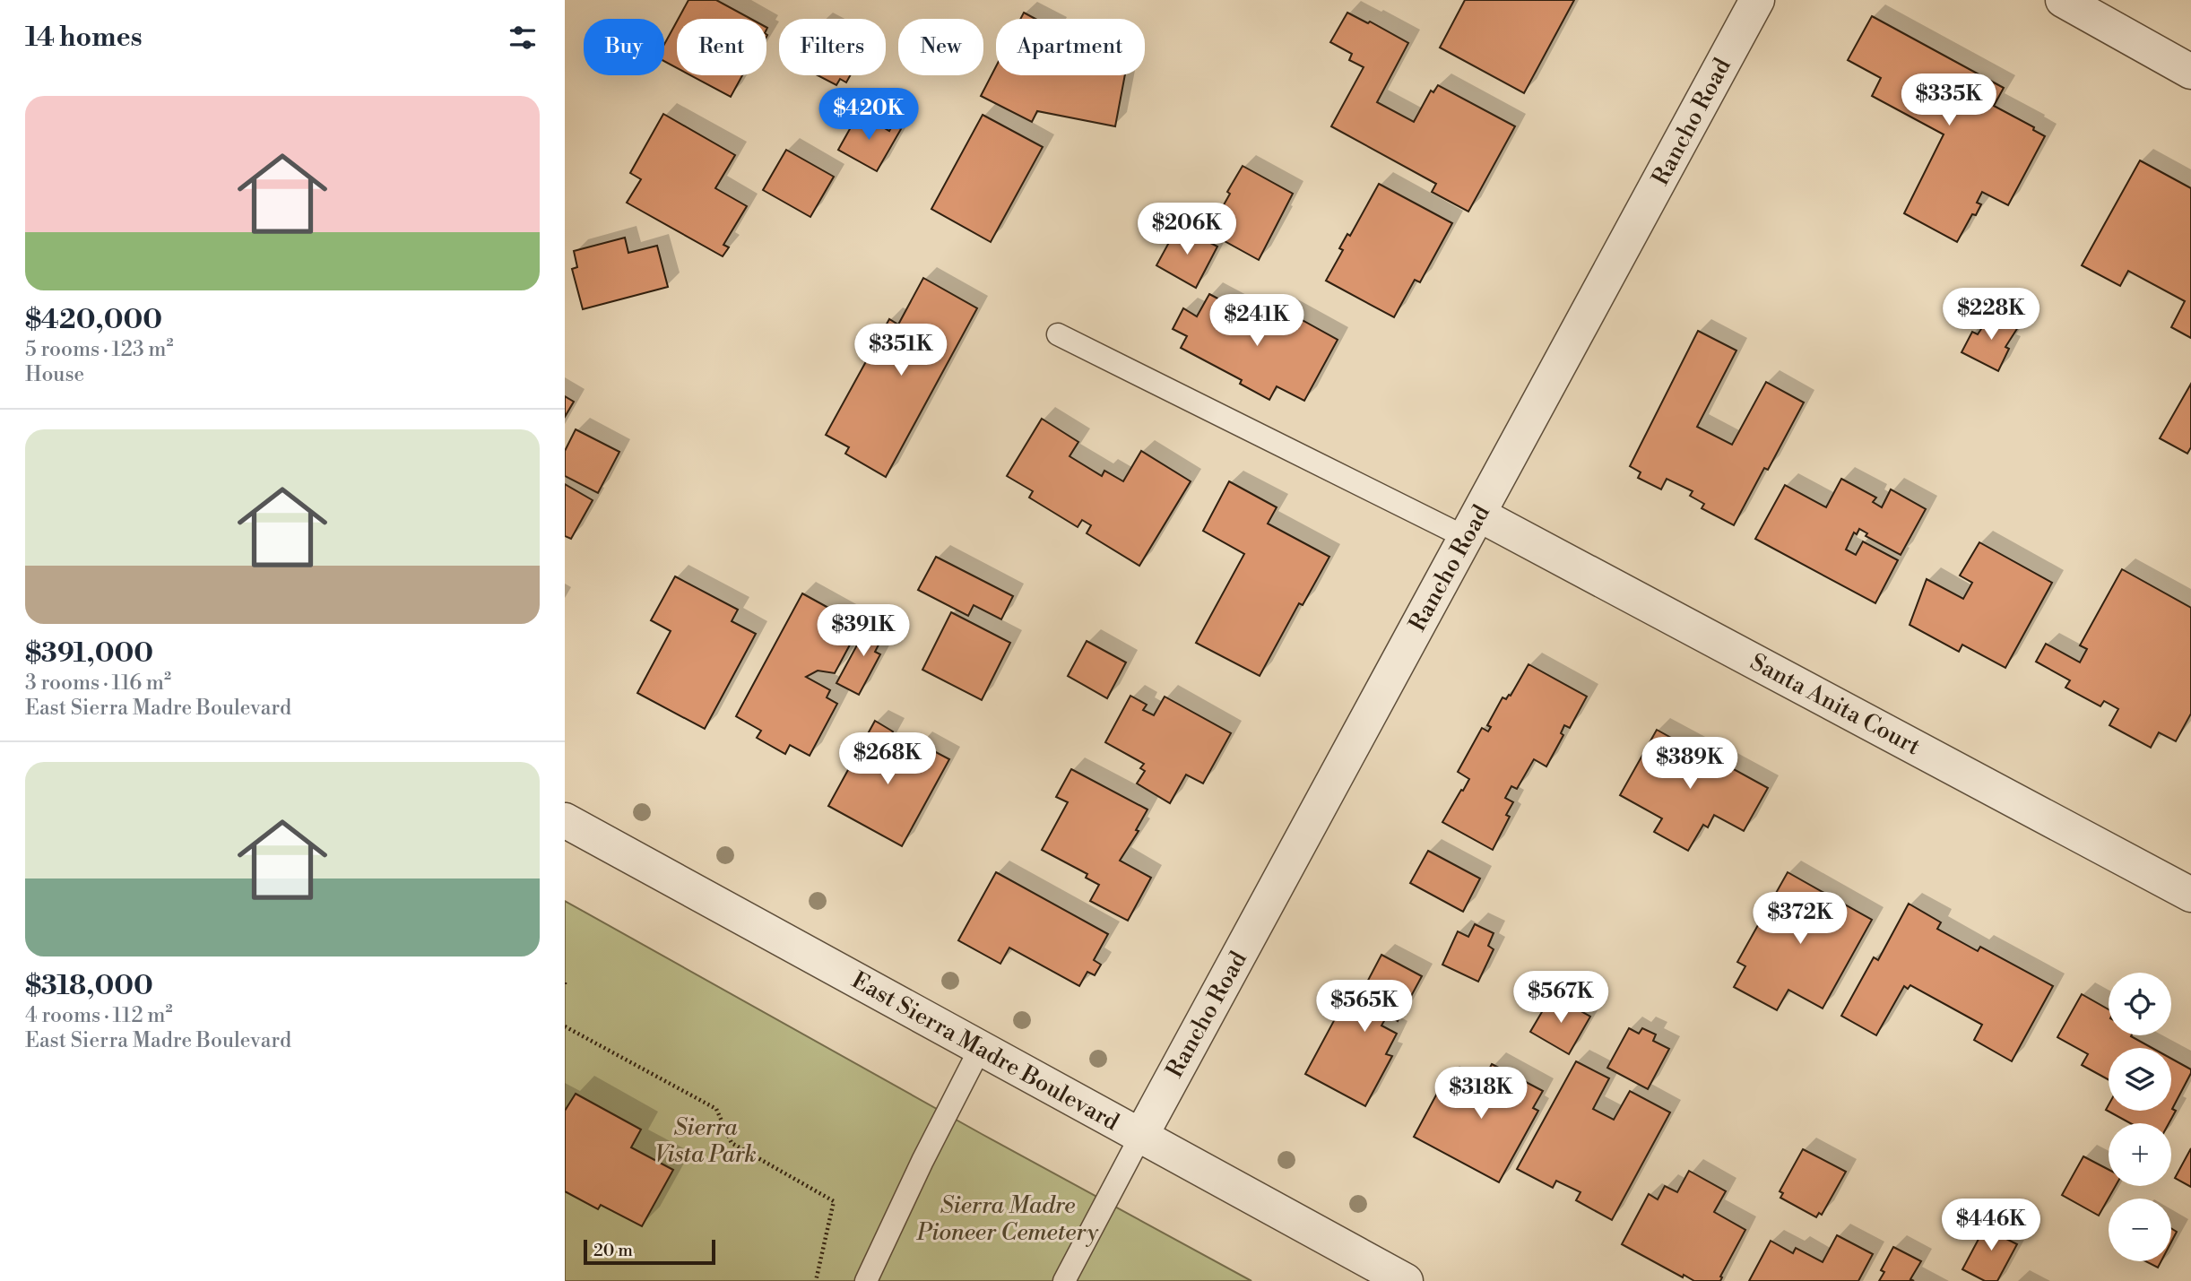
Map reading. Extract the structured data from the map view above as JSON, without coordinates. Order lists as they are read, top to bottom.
{
  "streets": {
    "street": ["Rancho Road", "Santa Anita Court", "East Sierra Madre Boulevard"]
  },
  "crossings": [
    ["Rancho Road", "Santa Anita Court"],
    ["Rancho Road", "East Sierra Madre Boulevard"]
  ],
  "parks": ["Sierra Vista Park", "Sierra Madre Pioneer Cemetery"],
  "scale_bar": "20 m",
  "page": {
    "heading": "14 homes",
    "chip": [
      "Buy",
      "Rent",
      "Filters",
      "New",
      "Apartment"
    ],
    "price": [
      "$335K",
      "$420K",
      "$206K",
      "$228K",
      "$241K",
      "$351K",
      "$391K",
      "$268K",
      "$389K",
      "$372K",
      "$567K",
      "$565K",
      "$318K",
      "$446K"
    ],
    "list": [
      {
        "name": "$420,000",
        "note": "5 rooms · 123 m² · House"
      },
      {
        "name": "$391,000",
        "note": "3 rooms · 116 m² · East Sierra Madre Boulevard"
      },
      {
        "name": "$318,000",
        "note": "4 rooms · 112 m² · East Sierra Madre Boulevard"
      }
    ],
    "map_buttons": ["+", "−"],
    "scale": "20 m"
  }
}
